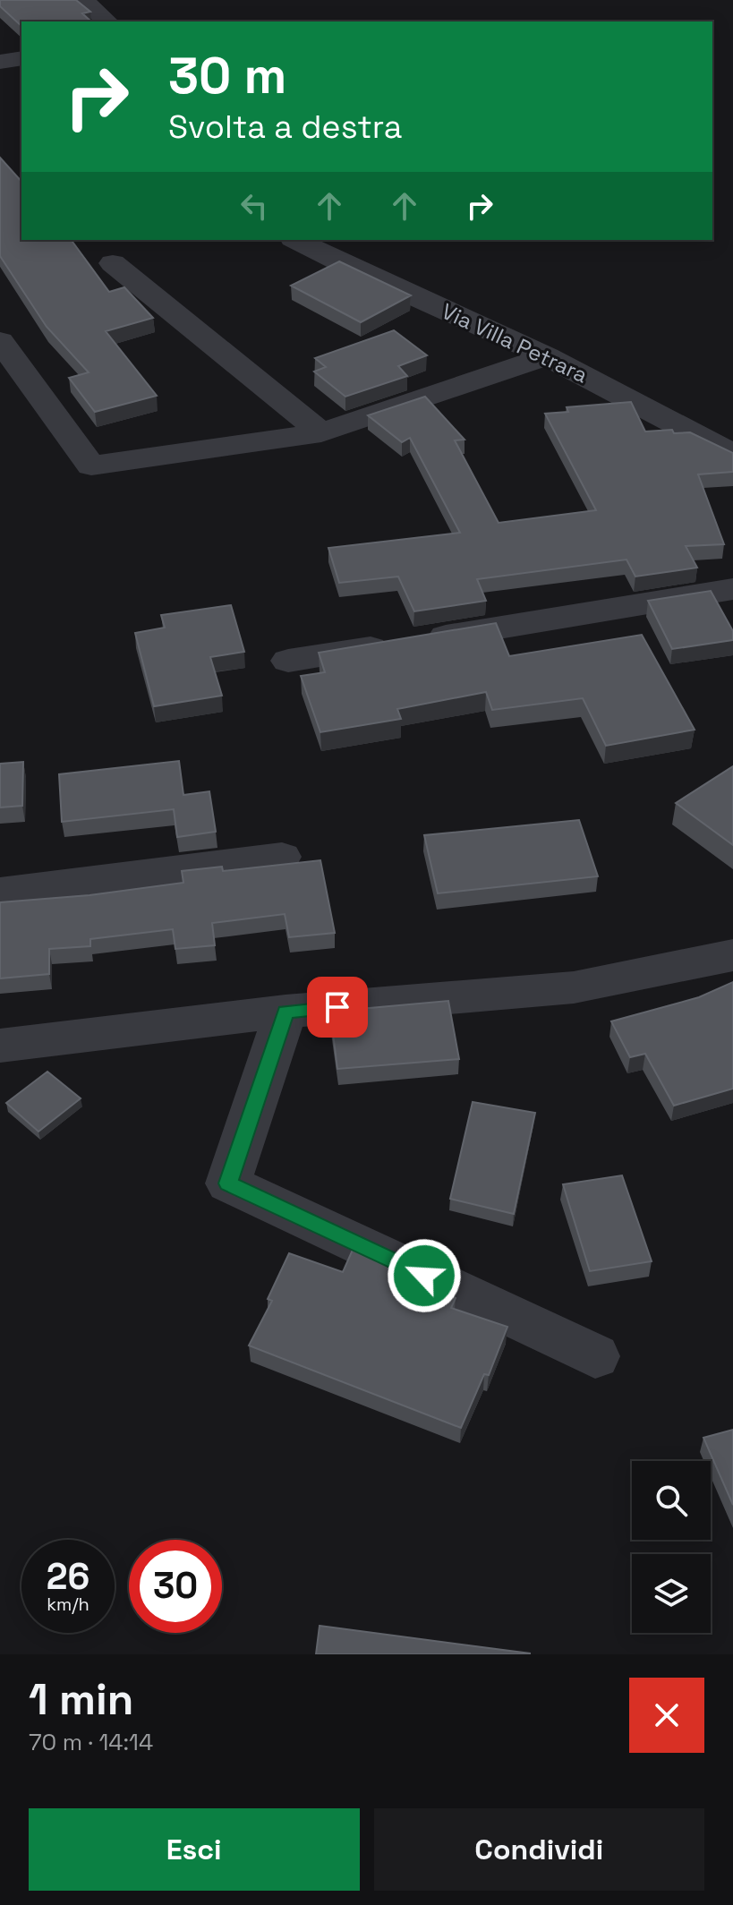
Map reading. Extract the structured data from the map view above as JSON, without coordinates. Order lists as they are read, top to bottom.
{
  "streets": {
    "street": ["Via Villa Petrara"]
  },
  "page": {
    "turn": ["30 m", "Svolta a destra"],
    "speed": "26 km/h",
    "limit": "30",
    "heading": ["1 min", "70 m · 14:14"],
    "buttons": ["Esci", "Condividi"]
  }
}
